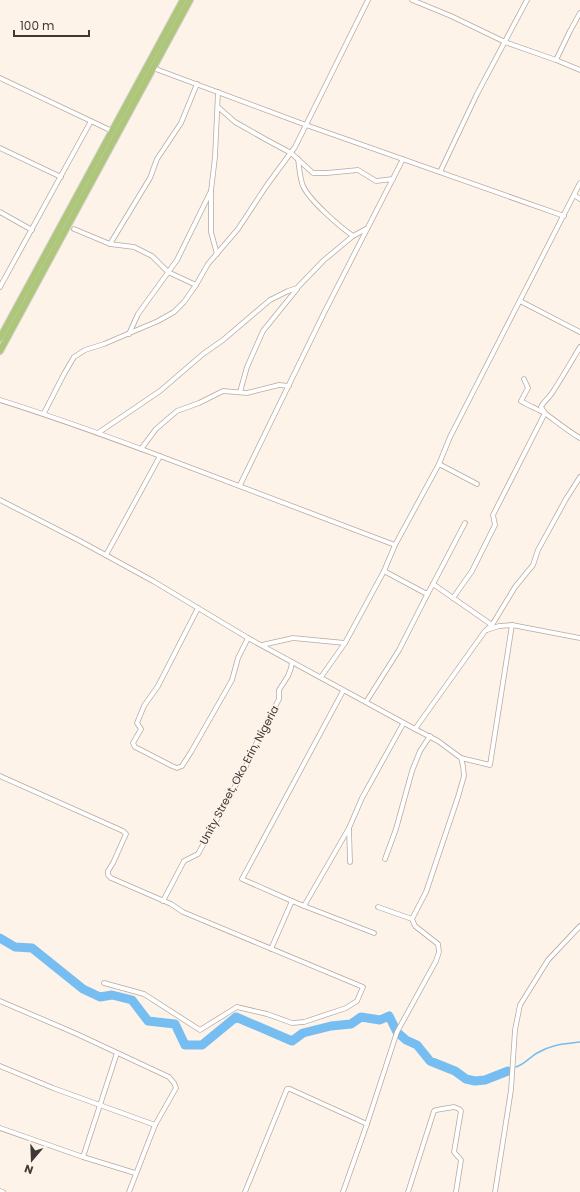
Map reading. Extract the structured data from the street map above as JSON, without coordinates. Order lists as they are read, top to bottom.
{
  "streets": {
    "street": ["Unity Street, Oko Erin, Nigeria"]
  },
  "scale_bar": "100 m",
  "north": "bottom"
}
